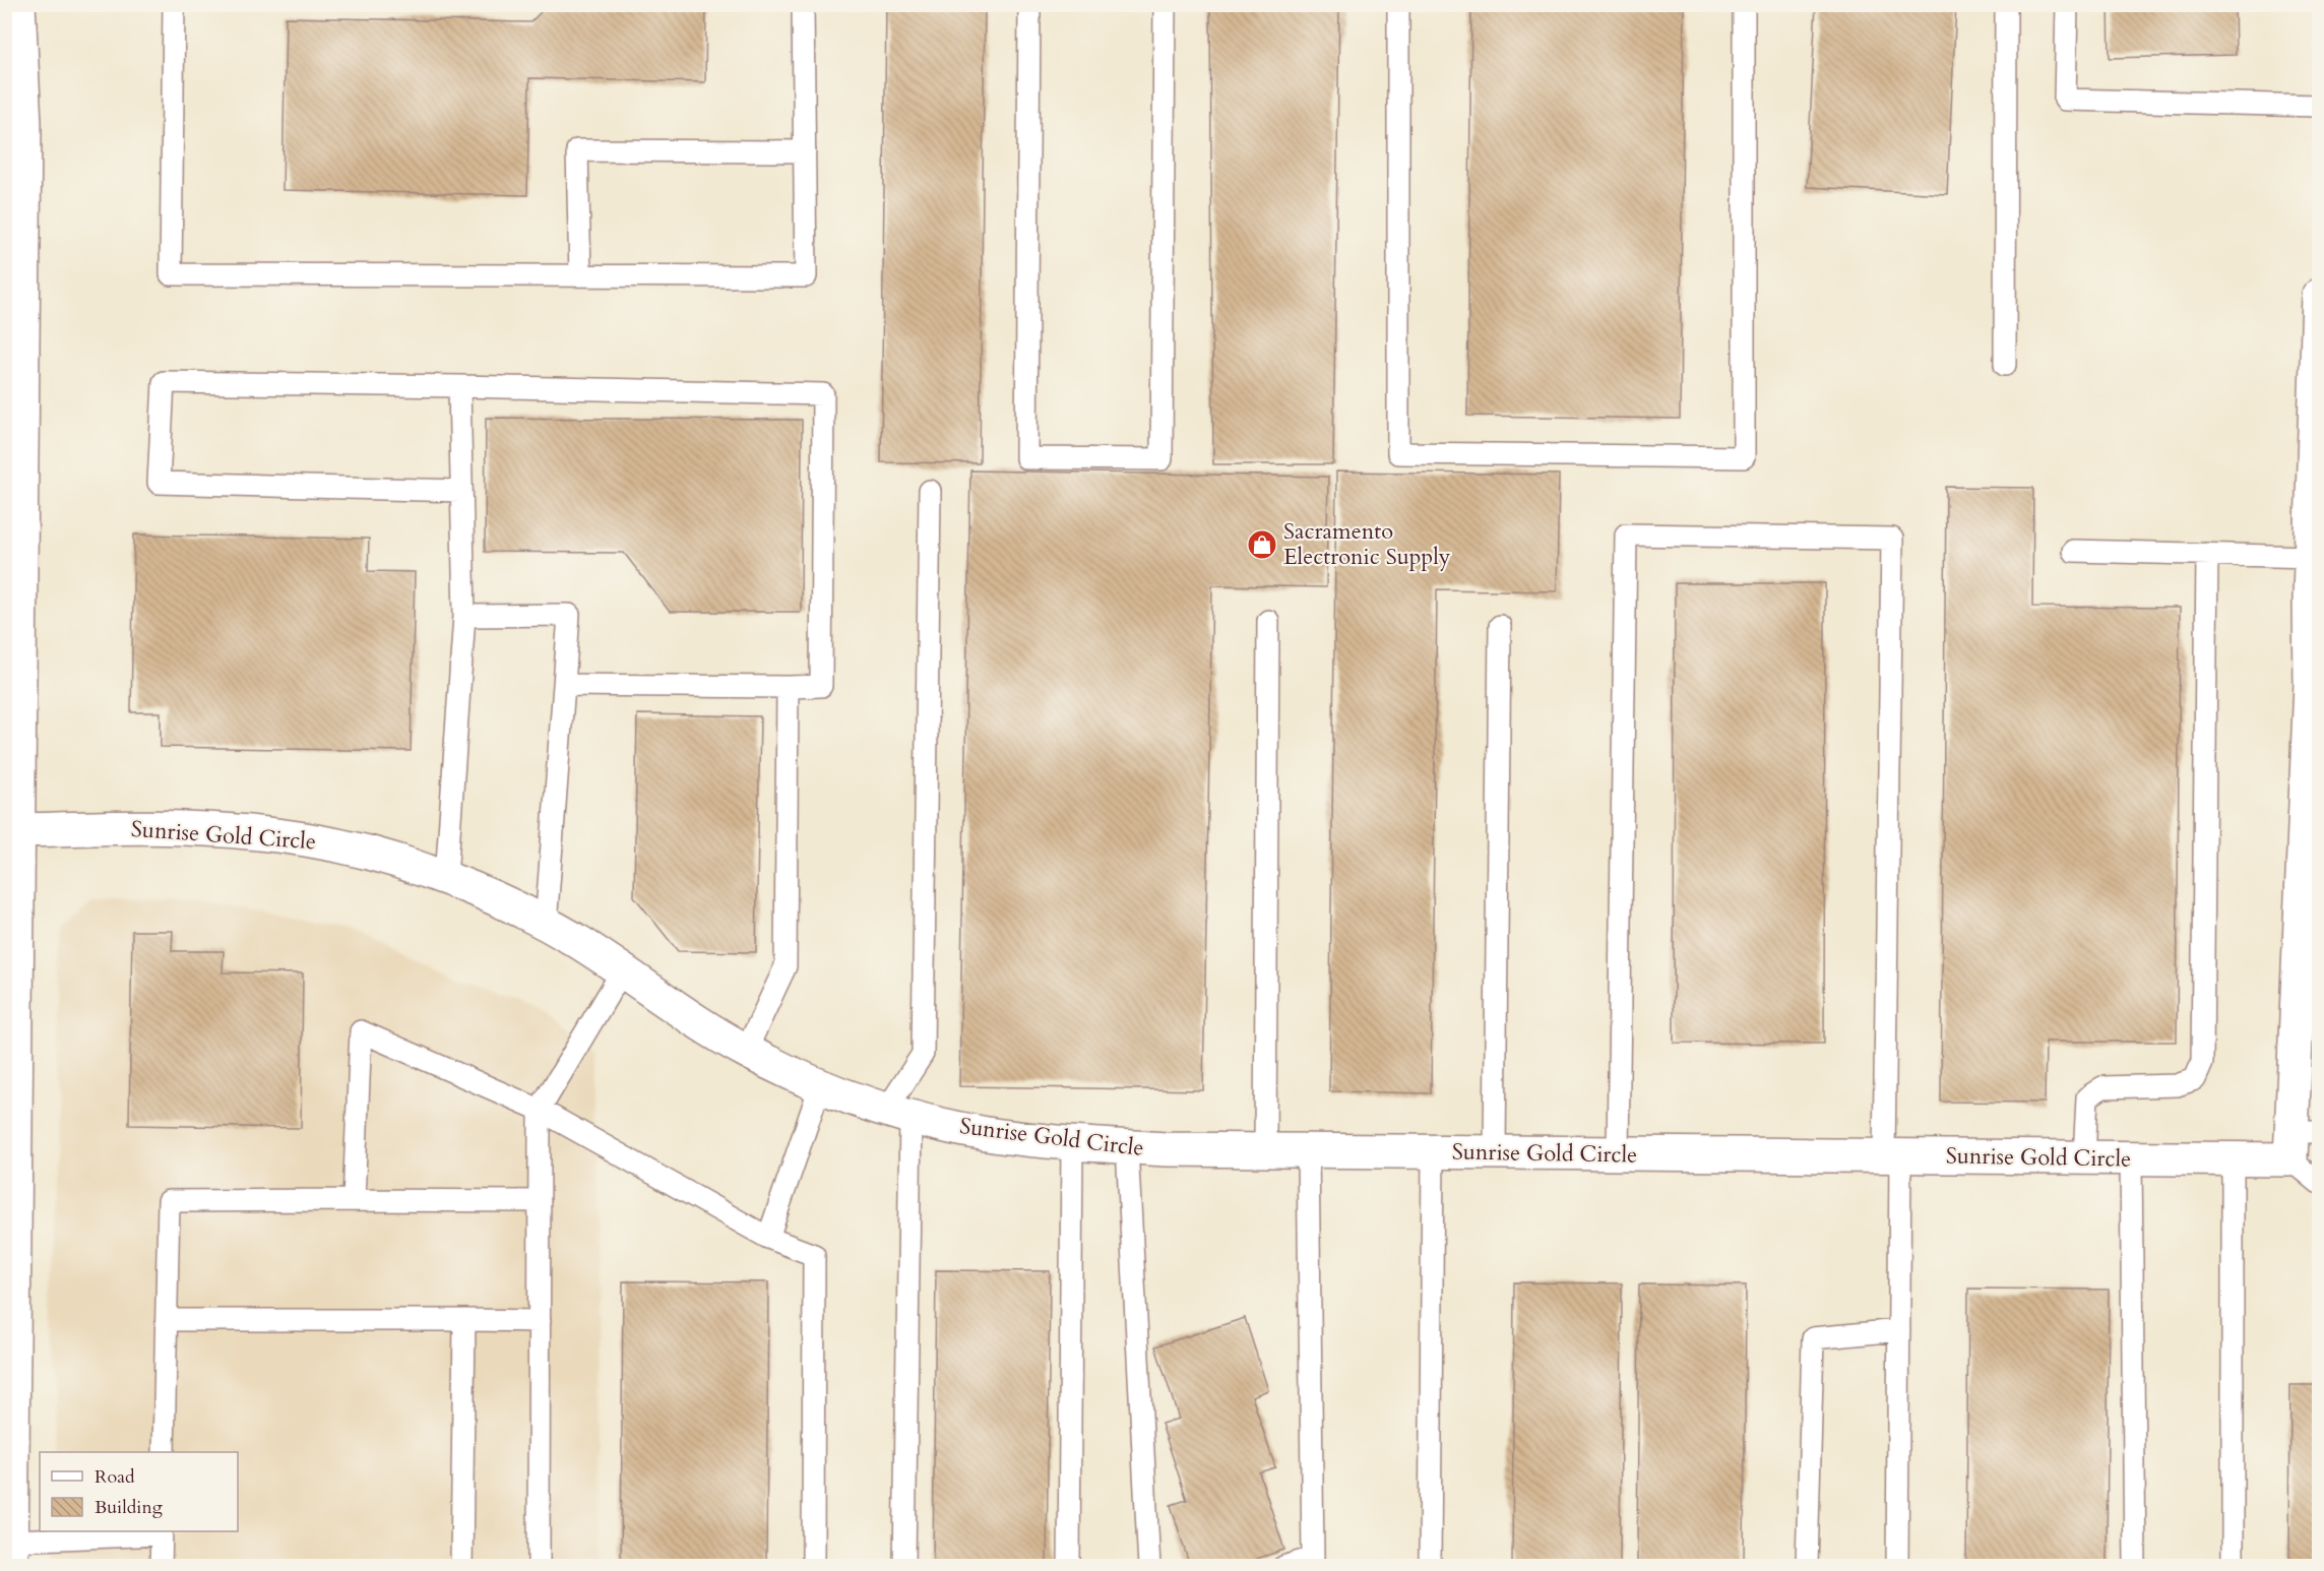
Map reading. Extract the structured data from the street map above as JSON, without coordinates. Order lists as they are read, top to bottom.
{
  "streets": {
    "street": ["Sunrise Gold Circle"]
  },
  "places": {
    "shop": ["Sacramento Electronic Supply"]
  },
  "legend": ["Road", "Building"]
}
